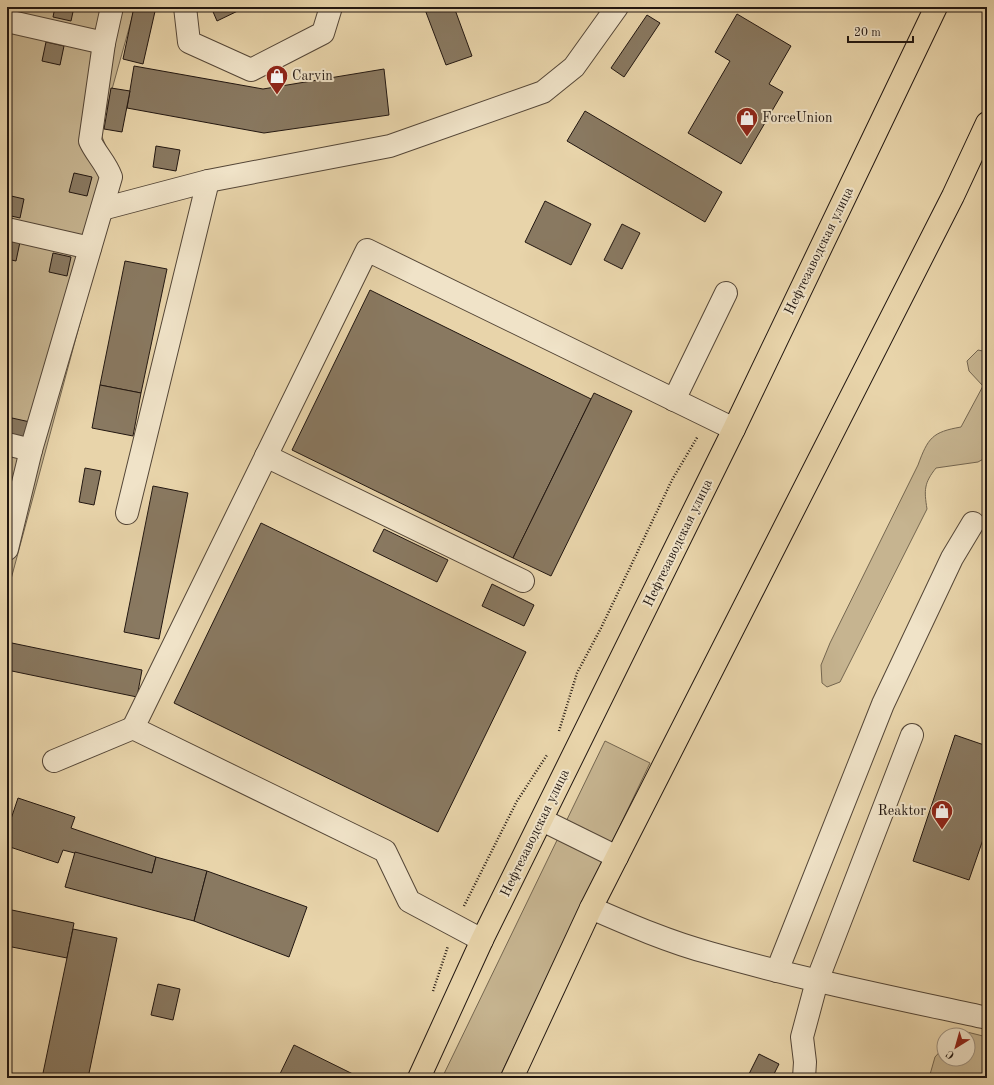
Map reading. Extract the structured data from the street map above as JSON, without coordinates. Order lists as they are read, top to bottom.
{
  "streets": {
    "main road": ["Нефтезаводская улица"]
  },
  "places": {
    "shop": ["Carvin", "ForceUnion", "Reaktor"]
  },
  "scale_bar": "20 m",
  "north": "bottom left"
}
